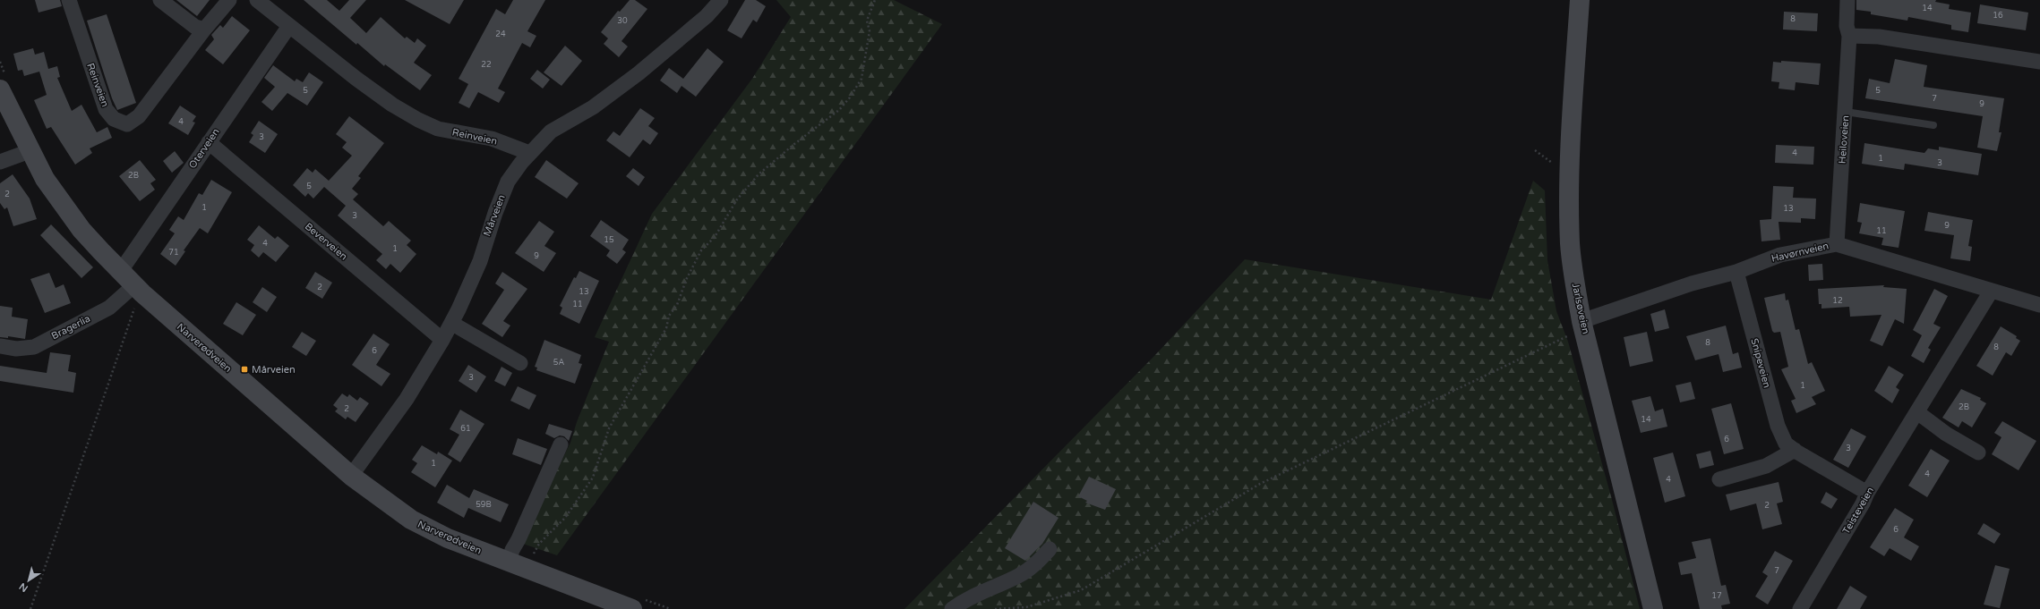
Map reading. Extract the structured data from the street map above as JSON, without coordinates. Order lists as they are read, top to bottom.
{
  "streets": {
    "main road": ["Jarlsøveien", "Narverødveien"],
    "street": [
      "Reinveien",
      "Heiloveien",
      "Oterveien",
      "Mårveien",
      "Beverveien",
      "Havørnveien",
      "Bragerlia",
      "Snipeveien",
      "Teisteveien"
    ]
  },
  "crossings": [
    ["Reinveien", "Oterveien"],
    ["Reinveien", "Mårveien"],
    ["Heiloveien", "Havørnveien"],
    ["Oterveien", "Beverveien"],
    ["Oterveien", "Narverødveien"],
    ["Mårveien", "Beverveien"],
    ["Mårveien", "Narverødveien"],
    ["Havørnveien", "Jarlsøveien"],
    ["Havørnveien", "Snipeveien"],
    ["Havørnveien", "Teisteveien"],
    ["Bragerlia", "Narverødveien"],
    ["Snipeveien", "Teisteveien"]
  ],
  "places": {
    "transit": ["Mårveien"]
  },
  "house_numbers": [
    "14",
    "16",
    "8",
    "30",
    "24",
    "22",
    "5",
    "5",
    "7",
    "9",
    "4",
    "3",
    "4",
    "1",
    "3",
    "2B",
    "5",
    "2",
    "1",
    "13",
    "3",
    "9",
    "11",
    "15",
    "4",
    "1",
    "71",
    "9",
    "2",
    "13",
    "12",
    "11",
    "8",
    "8",
    "6",
    "5A",
    "3",
    "1",
    "2B",
    "2",
    "14",
    "61",
    "6",
    "3",
    "1",
    "4",
    "4",
    "59B",
    "2",
    "6",
    "7",
    "17"
  ],
  "north": "bottom left"
}
